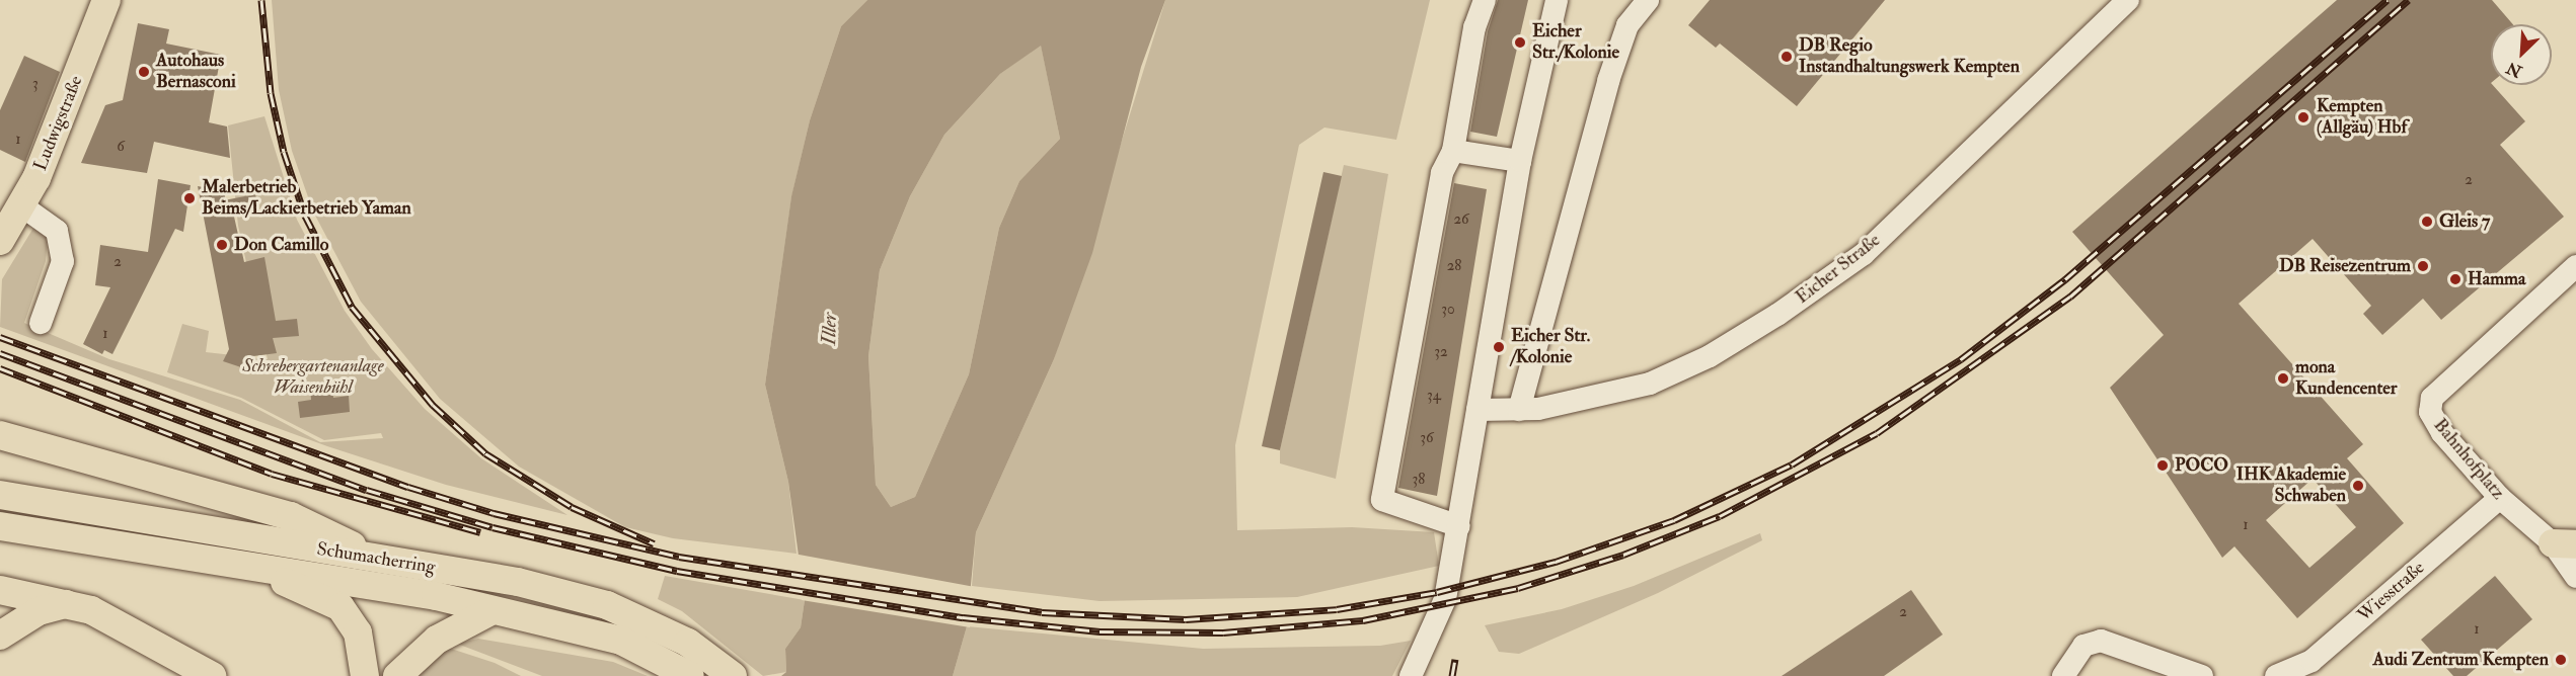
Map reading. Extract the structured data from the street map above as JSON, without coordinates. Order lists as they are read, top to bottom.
{
  "streets": {
    "main road": ["Ludwigstraße", "Schumacherring"],
    "street": ["Eicher Straße", "Bahnhofplatz", "Wiesstraße"]
  },
  "crossings": [
    ["Bahnhofplatz", "Wiesstraße"]
  ],
  "water": ["Iller"],
  "parks": ["Schrebergartenanlage Waisenbühl"],
  "places": [
    "Eicher Str./Kolonie",
    "DB Regio Instandhaltungswerk Kempten",
    "Autohaus Bernasconi",
    "Kempten (Allgäu) Hbf",
    "Malerbetrieb Beims/Lackierbetrieb Yaman",
    "Gleis 7",
    "Don Camillo",
    "DB Reisezentrum",
    "Hamma",
    "Eicher Str. /Kolonie",
    "mona Kundencenter",
    "POCO",
    "IHK Akademie Schwaben",
    "Audi Zentrum Kempten"
  ],
  "house_numbers": [
    "3",
    "1",
    "6",
    "2",
    "26",
    "2",
    "28",
    "30",
    "1",
    "32",
    "34",
    "36",
    "38",
    "1",
    "2",
    "1"
  ],
  "north": "bottom left"
}
